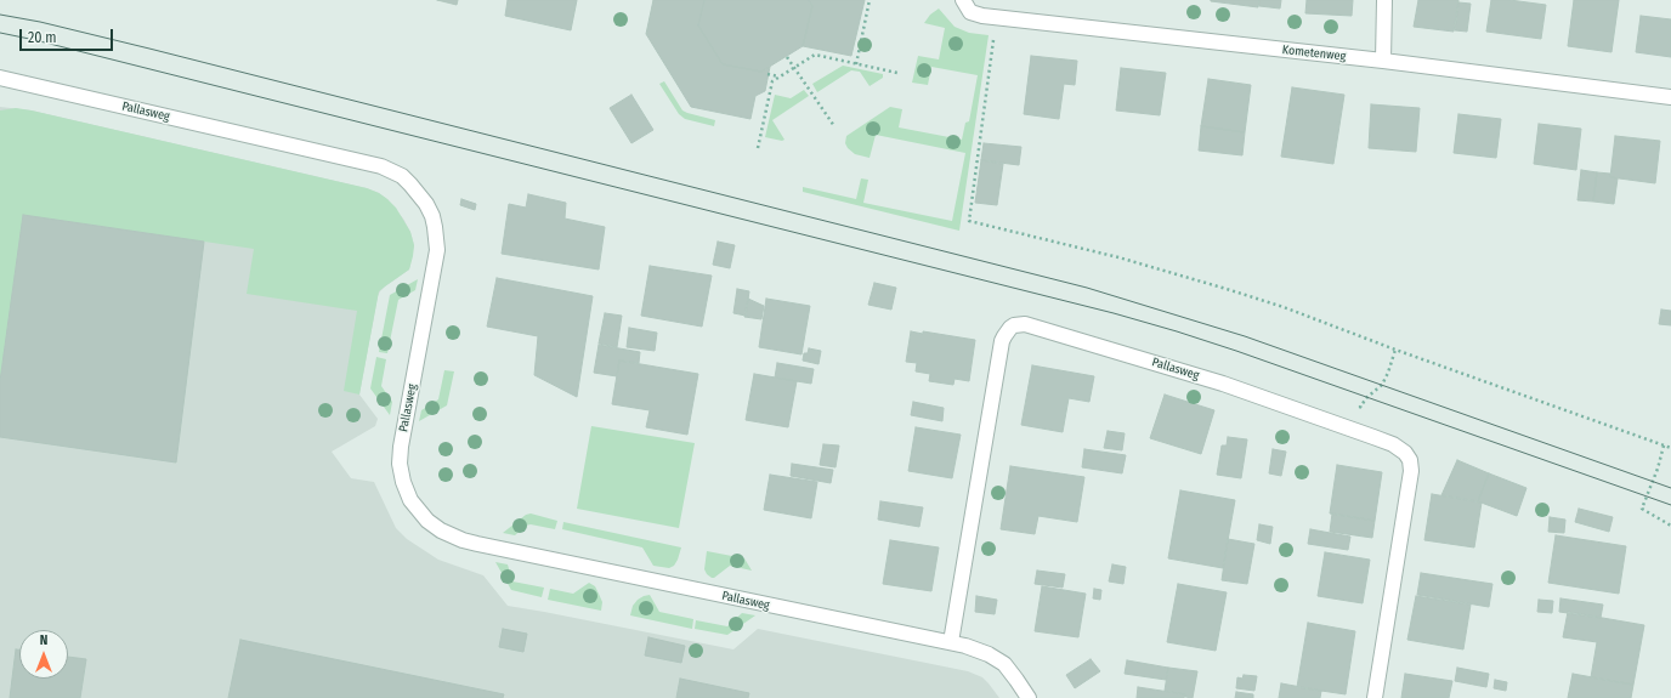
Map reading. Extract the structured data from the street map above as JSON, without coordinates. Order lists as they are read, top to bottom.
{
  "streets": {
    "street": ["Kometenweg", "Pallasweg"]
  },
  "scale_bar": "20 m",
  "north": "top"
}
